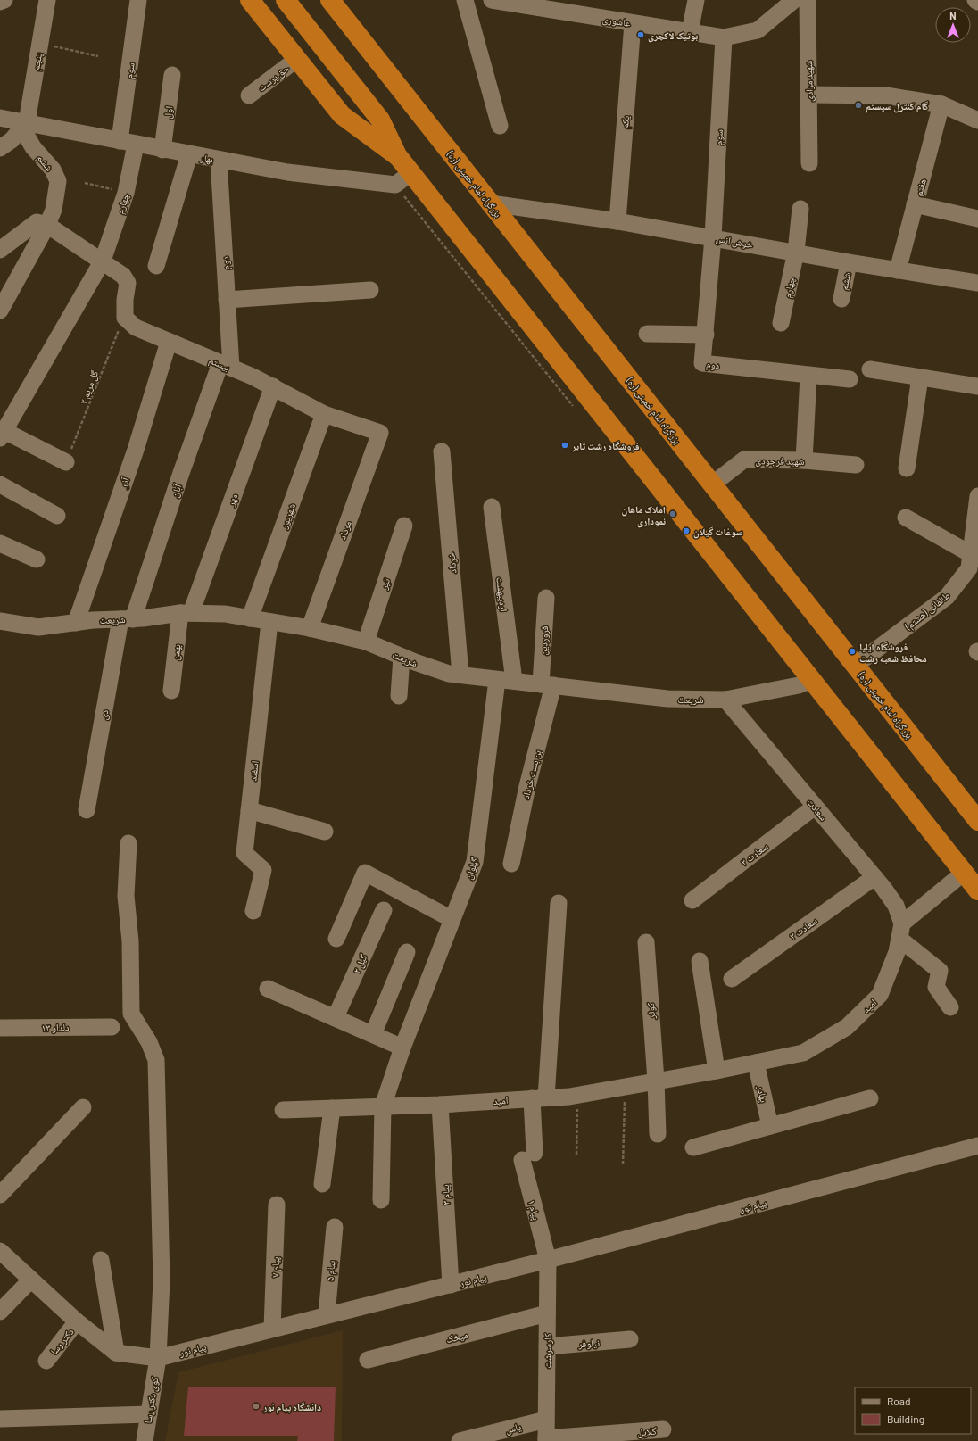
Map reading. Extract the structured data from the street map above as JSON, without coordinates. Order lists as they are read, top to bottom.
{
  "streets": {
    "highway": ["بزرگراه امام خمینی (ره)"],
    "street": [
      "عاشوری",
      "پنجم",
      "سوم",
      "حق پرست",
      "شهید مرادی",
      "اول",
      "یکم",
      "بهار",
      "ششم",
      "هفتم",
      "چهارم",
      "خوش انس",
      "دوم",
      "بیستم",
      "شهید فرجودی",
      "آذر",
      "آبان",
      "مهر",
      "شهریور",
      "مرداد",
      "خرداد",
      "تیر",
      "اردیبهشت",
      "طالقانی (هشتم)",
      "شریعت",
      "فروردین",
      "بهمن",
      "دی",
      "اسفند",
      "بن بست خرداد",
      "سعادت",
      "سعادت ۲",
      "گیلوان",
      "سعادت ۳",
      "گیل ۲",
      "امید",
      "کوثر",
      "دلدار ۱۳",
      "بهادر",
      "پیام ۳",
      "پیام نور",
      "پیام ۱",
      "پیام ۷",
      "پیام ۵",
      "میخک",
      "دکتر رسا",
      "نیلوفر",
      "کارسرشت",
      "کوی دکتر رسا",
      "یاس",
      "گلایل"
    ],
    "path": ["گل مریم ۲"]
  },
  "crossings": [
    ["عاشوری", "سوم"],
    ["عاشوری", "یکم"],
    ["پنجم", "بهار"],
    ["پنجم", "ششم"],
    ["سوم", "بهار"],
    ["سوم", "چهارم"],
    ["سوم", "خوش انس"],
    ["سوم", "دوم"],
    ["اول", "بهار"],
    ["یکم", "خوش انس"],
    ["بهار", "ششم"],
    ["بهار", "چهارم"],
    ["بهار", "دوم"],
    ["ششم", "خوش انس"],
    ["بزرگراه امام خمینی (ره)", "خوش انس"],
    ["بزرگراه امام خمینی (ره)", "شهید فرجودی"],
    ["بزرگراه امام خمینی (ره)", "طالقانی (هشتم)"],
    ["هفتم", "خوش انس"],
    ["چهارم", "خوش انس"],
    ["خوش انس", "دوم"],
    ["دوم", "بیستم"],
    ["دوم", "آبان"],
    ["بیستم", "گل مریم ۲"],
    ["بیستم", "آذر"],
    ["بیستم", "آبان"],
    ["بیستم", "مهر"],
    ["بیستم", "شهریور"],
    ["بیستم", "مرداد"],
    ["آذر", "شریعت"],
    ["آبان", "شریعت"],
    ["آبان", "دی"],
    ["مهر", "شریعت"],
    ["مهر", "بهمن"],
    ["شهریور", "شریعت"],
    ["مرداد", "شریعت"],
    ["خرداد", "شریعت"],
    ["تیر", "شریعت"],
    ["اردیبهشت", "شریعت"],
    ["اردیبهشت", "گیلوان"],
    ["شریعت", "فروردین"],
    ["شریعت", "بهمن"],
    ["شریعت", "دی"],
    ["شریعت", "اسفند"],
    ["شریعت", "بن بست خرداد"],
    ["شریعت", "سعادت"],
    ["شریعت", "گیلوان"],
    ["فروردین", "بن بست خرداد"],
    ["سعادت", "سعادت ۲"],
    ["سعادت", "سعادت ۳"],
    ["سعادت", "امید"],
    ["گیلوان", "امید"],
    ["امید", "کوثر"],
    ["امید", "بهادر"],
    ["امید", "پیام ۳"],
    ["امید", "پیام ۱"],
    ["پیام ۳", "پیام نور"],
    ["پیام نور", "پیام ۱"],
    ["پیام نور", "پیام ۷"],
    ["پیام نور", "پیام ۵"],
    ["پیام نور", "کارسرشت"],
    ["پیام نور", "کوی دکتر رسا"],
    ["پیام ۱", "کارسرشت"],
    ["میخک", "کارسرشت"],
    ["نیلوفر", "کارسرشت"],
    ["کارسرشت", "یاس"],
    ["کارسرشت", "گلایل"]
  ],
  "places": [
    "بوتیک لاکچری",
    "گام کنترل سیستم",
    "فروشگاه رشت تاير",
    "املاک ماهان نموداری",
    "سوغات گیلان",
    "فروشگاه ایلیا محافظ شعبه رشت",
    "دانشگاه پیام نور"
  ],
  "legend": ["Road", "Building"],
  "north": "top"
}
